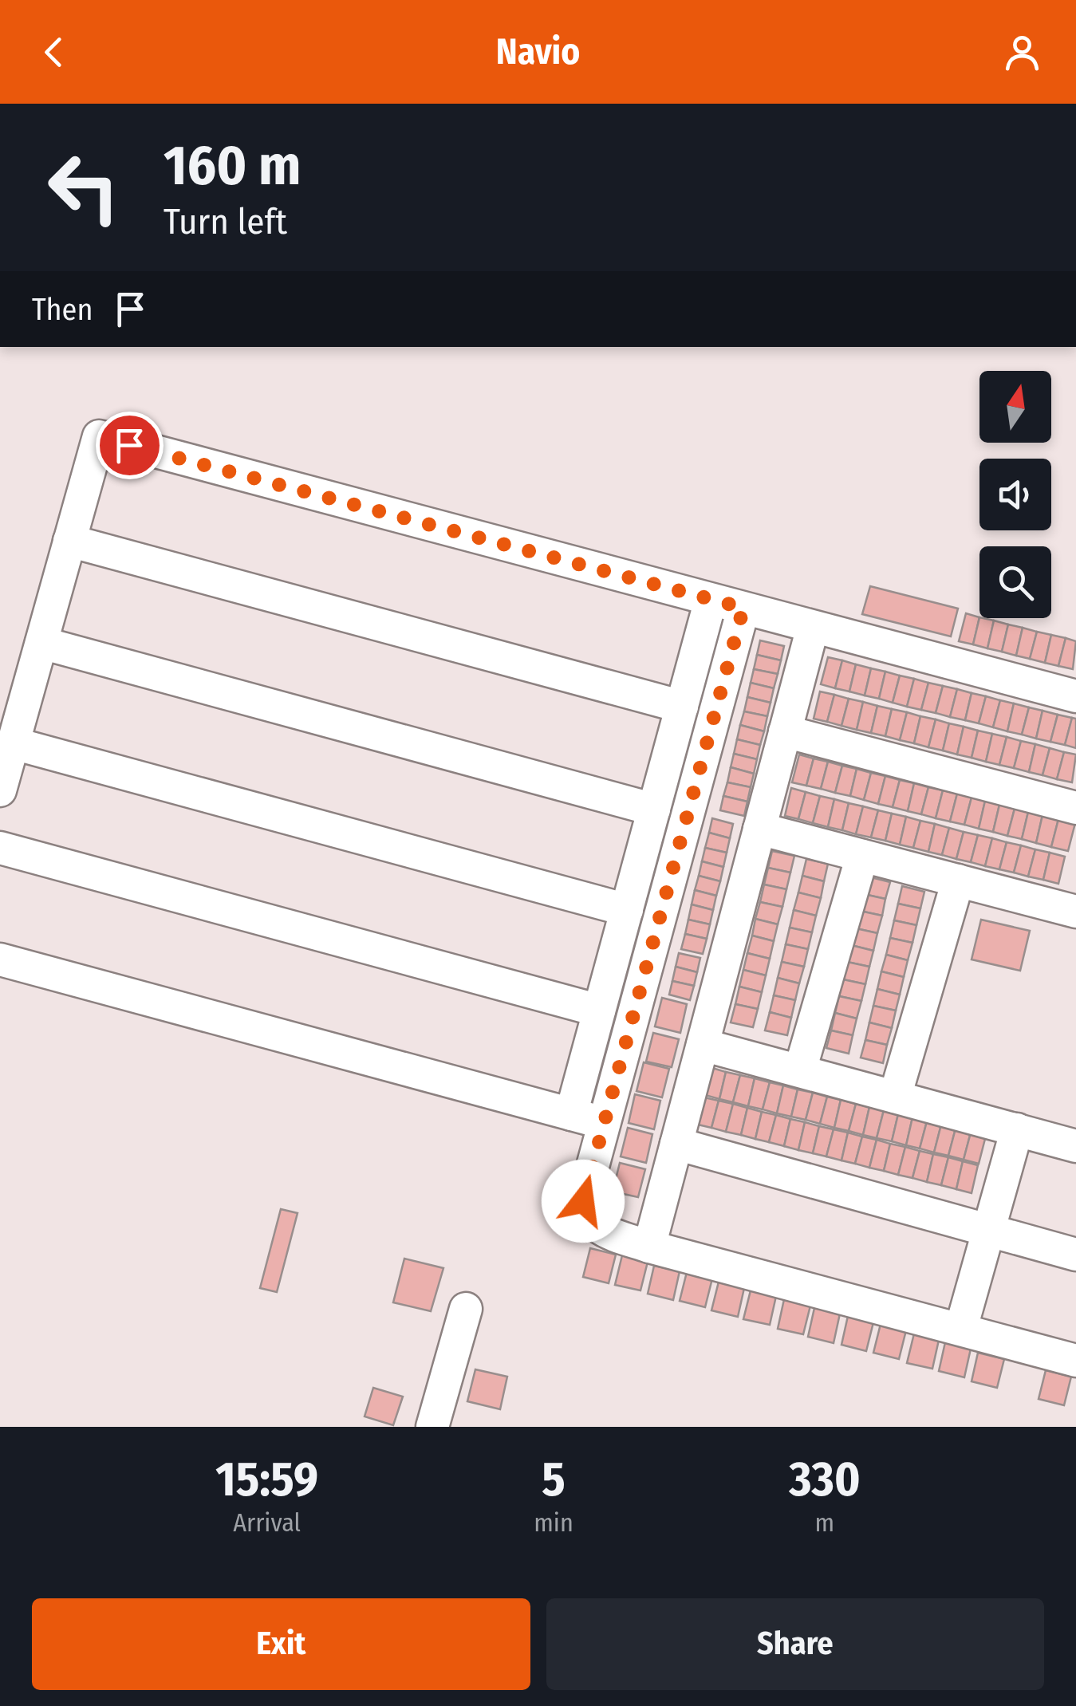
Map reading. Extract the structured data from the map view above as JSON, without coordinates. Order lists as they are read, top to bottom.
{
  "north": "top",
  "page": {
    "header": "Navio",
    "turn": ["160 m", "Turn left"],
    "then": "Then",
    "eta": [
      "15:59",
      "Arrival",
      "5",
      "min",
      "330",
      "m"
    ],
    "buttons": ["Exit", "Share"]
  }
}
